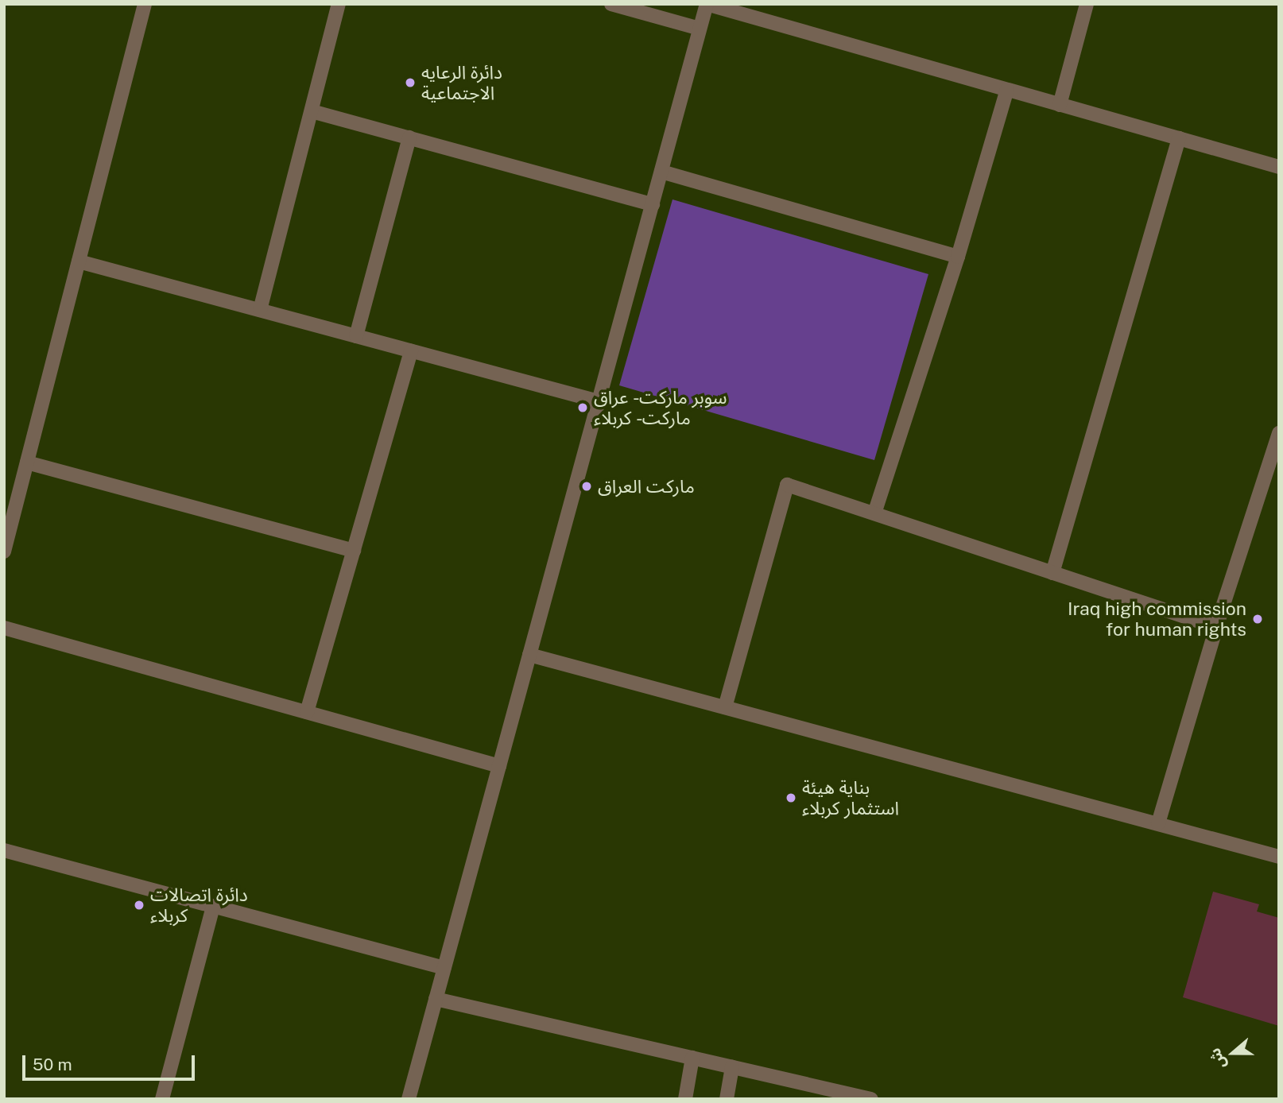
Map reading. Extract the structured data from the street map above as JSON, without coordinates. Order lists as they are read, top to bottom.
{
  "places": [
    "دائرة الرعايه الاجتماعية",
    "سوبر ماركت - عراق ماركت - كربلاء",
    "ماركت العراق",
    "Iraq high commission for human rights",
    "بناية هيئة استثمار كربلاء",
    "دائرة اتصالات كربلاء"
  ],
  "scale_bar": "50 m",
  "north": "left"
}
